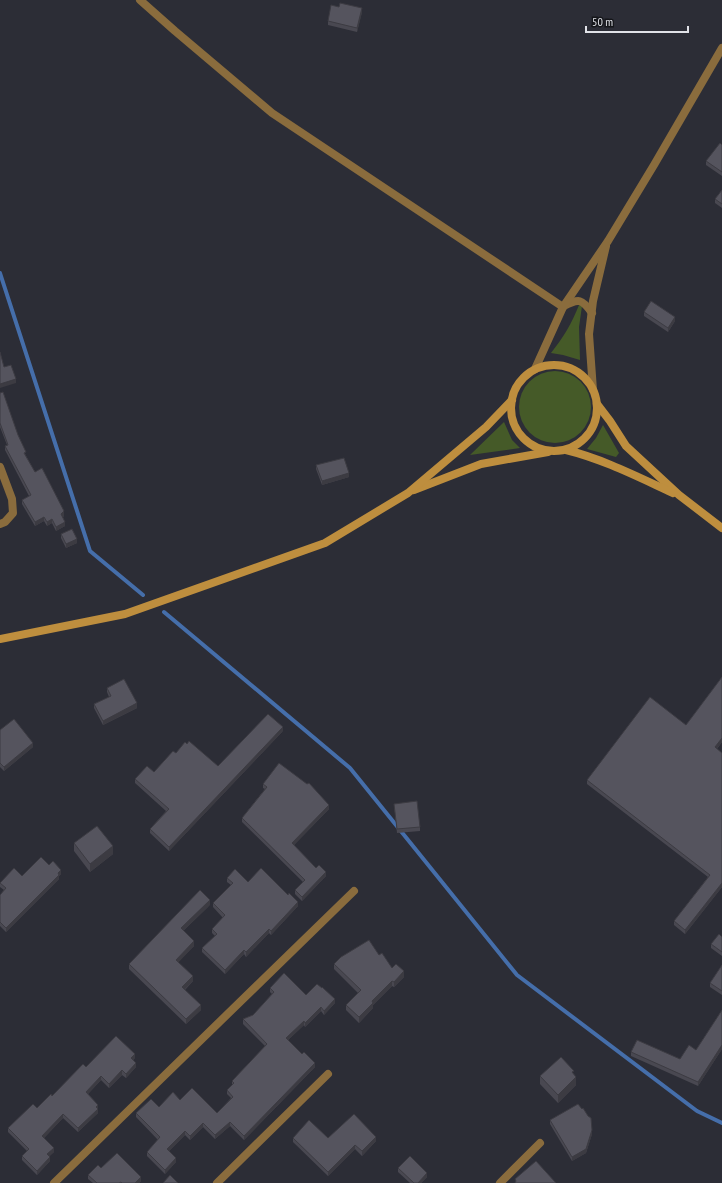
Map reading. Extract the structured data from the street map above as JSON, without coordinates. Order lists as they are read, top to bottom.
{
  "scale_bar": "50 m"
}
